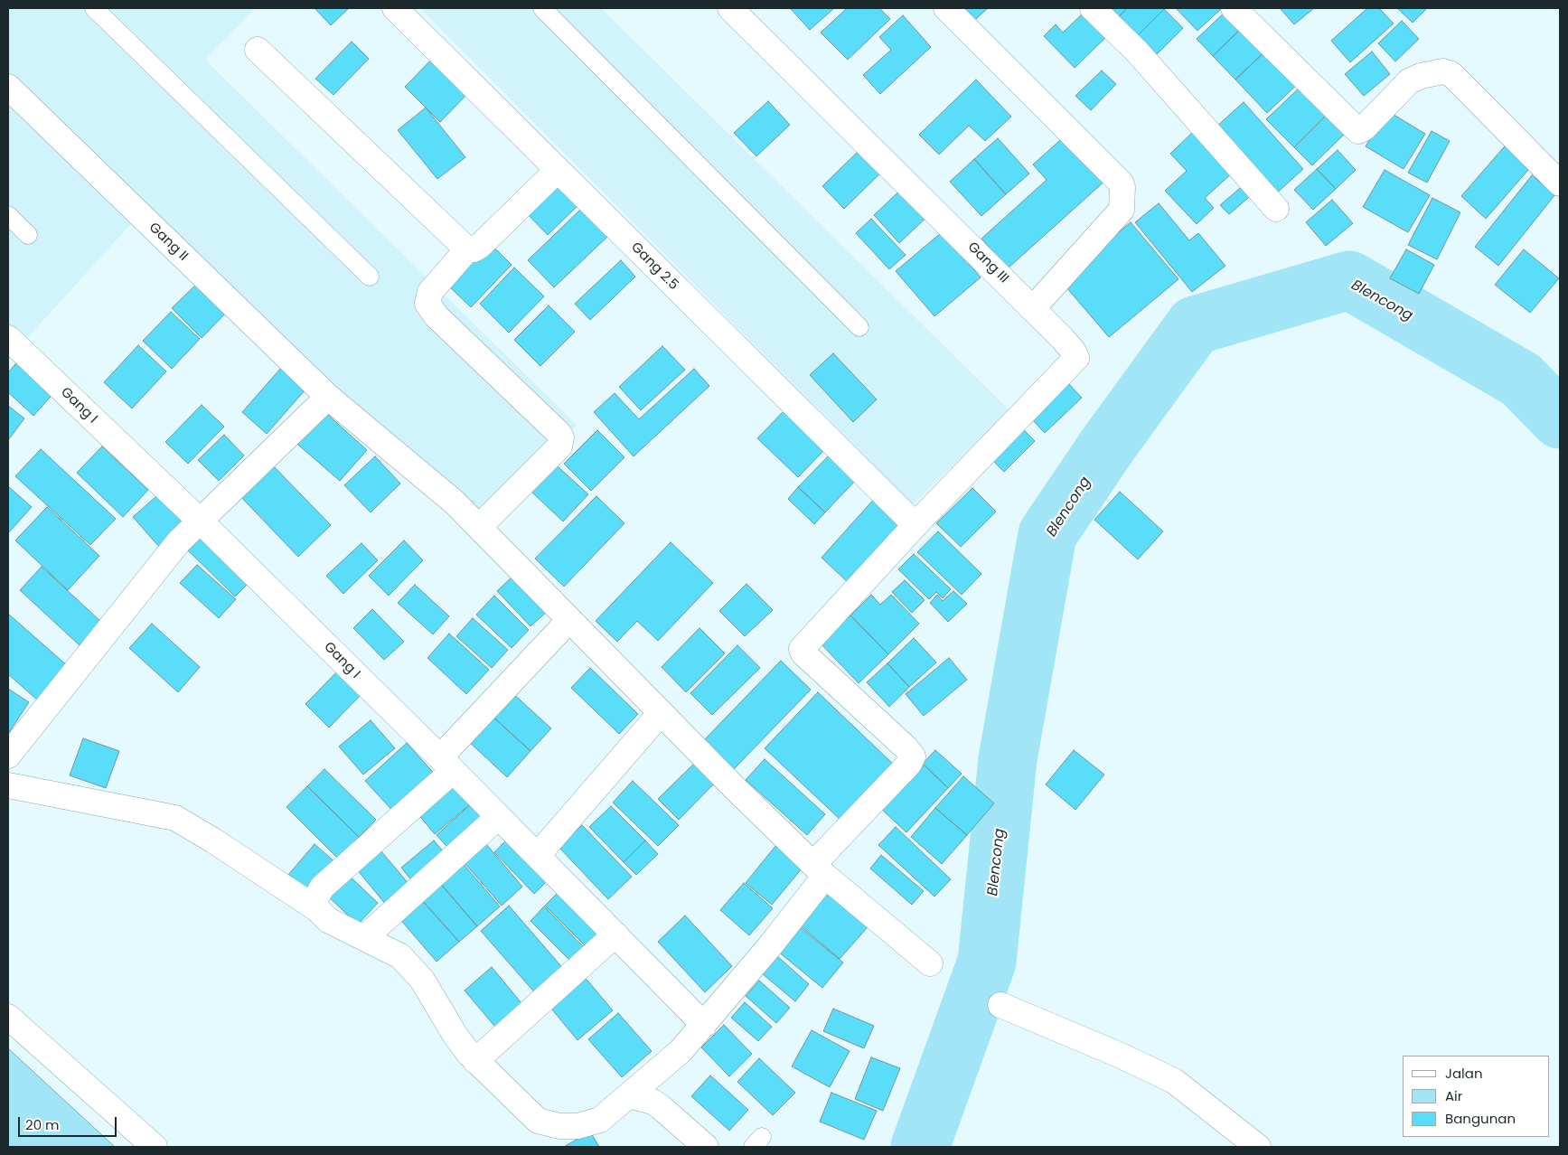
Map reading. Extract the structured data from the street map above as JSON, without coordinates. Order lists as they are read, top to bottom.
{
  "streets": {
    "street": [
      "Gang II",
      "Gang III",
      "Gang 2.5",
      "Gang I"
    ]
  },
  "crossings": [
    ["Gang III", "Gang 2.5"]
  ],
  "water": ["Blencong"],
  "legend": ["Jalan", "Air", "Bangunan"],
  "scale_bar": "20 m"
}
